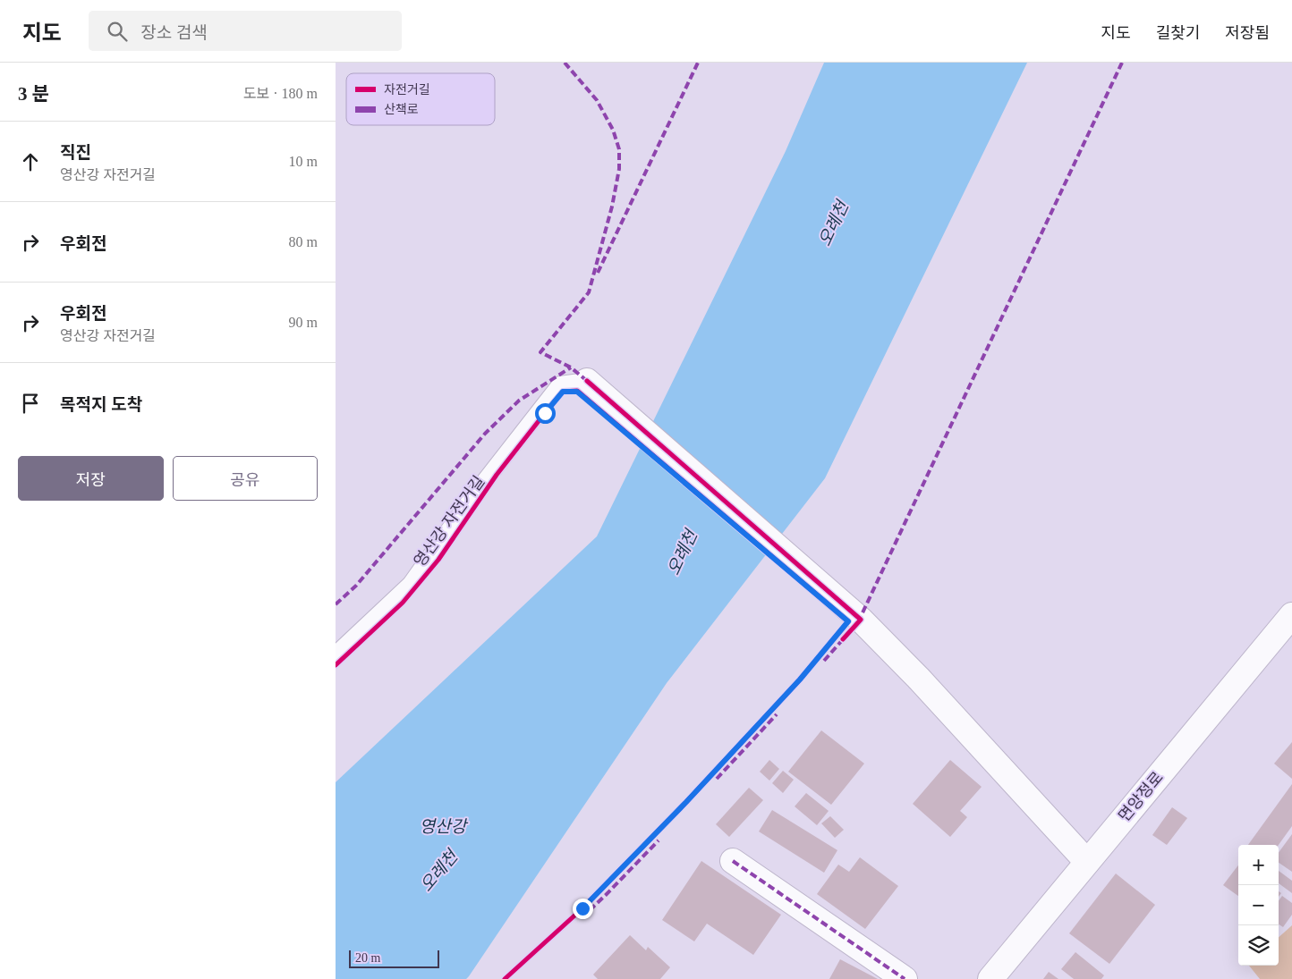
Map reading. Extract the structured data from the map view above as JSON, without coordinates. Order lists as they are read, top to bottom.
{
  "streets": {
    "street": ["면앙정로"],
    "cycle path": ["영산강 자전거길"]
  },
  "water": ["오례천", "영산강"],
  "legend": ["자전거길", "산책로"],
  "scale_bar": "20 m",
  "page": {
    "header": "지도",
    "search": "장소 검색",
    "nav": ["지도", "길찾기", "저장됨"],
    "heading": ["3 분", "도보 · 180 m"],
    "list": [
      ["직진", "영산강 자전거길", "10 m"],
      ["우회전", "80 m"],
      ["우회전", "영산강 자전거길", "90 m"],
      "목적지 도착"
    ],
    "buttons": ["저장", "공유"],
    "map_buttons": ["+", "−"],
    "scale": "20 m"
  }
}
